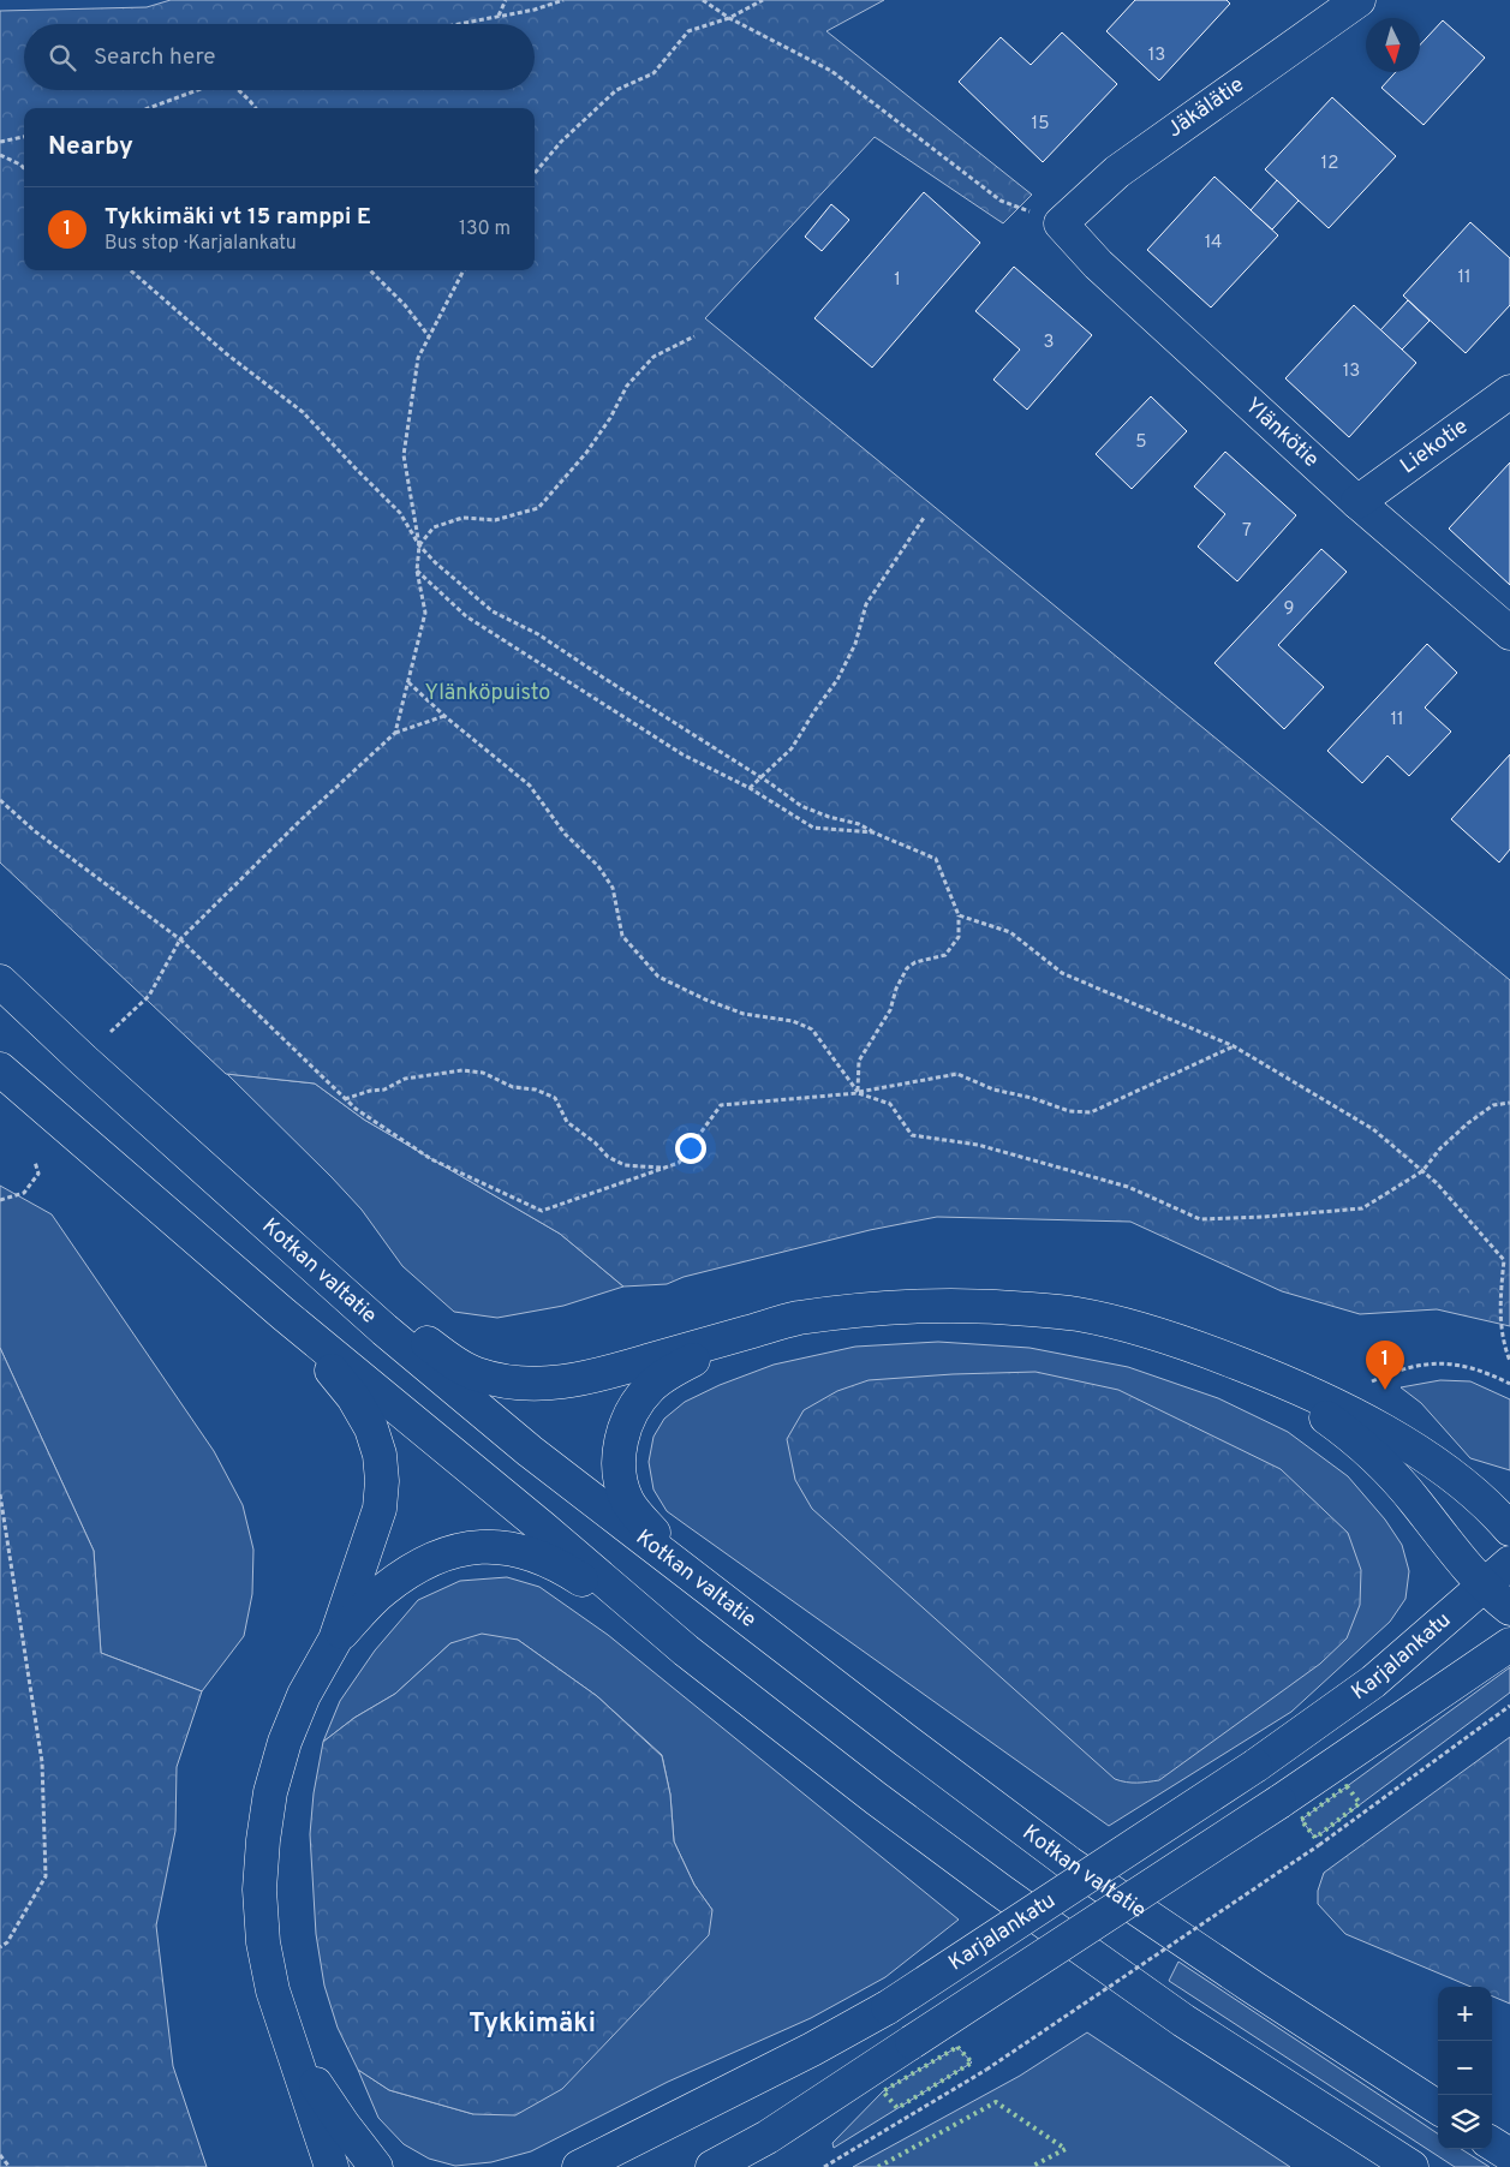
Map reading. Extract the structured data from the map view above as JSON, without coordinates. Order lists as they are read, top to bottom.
{
  "streets": {
    "main road": [
      "Jäkälätie",
      "Ylänkötie",
      "Liekotie",
      "Kotkan valtatie",
      "Karjalankatu"
    ]
  },
  "crossings": [
    ["Jäkälätie", "Ylänkötie"],
    ["Ylänkötie", "Liekotie"]
  ],
  "districts": ["Tykkimäki"],
  "parks": ["Ylänköpuisto"],
  "house_numbers": [
    "13",
    "15",
    "12",
    "14",
    "11",
    "1",
    "3",
    "13",
    "5",
    "7",
    "9",
    "11"
  ],
  "north": "bottom",
  "page": {
    "search": "Search here",
    "heading": "Nearby",
    "list": [
      {
        "mark": "1",
        "name": "Tykkimäki vt 15 ramppi E",
        "note": "Bus stop · Karjalankatu",
        "value": "130 m"
      }
    ],
    "pins": "1",
    "map_buttons": ["+", "−"]
  }
}
